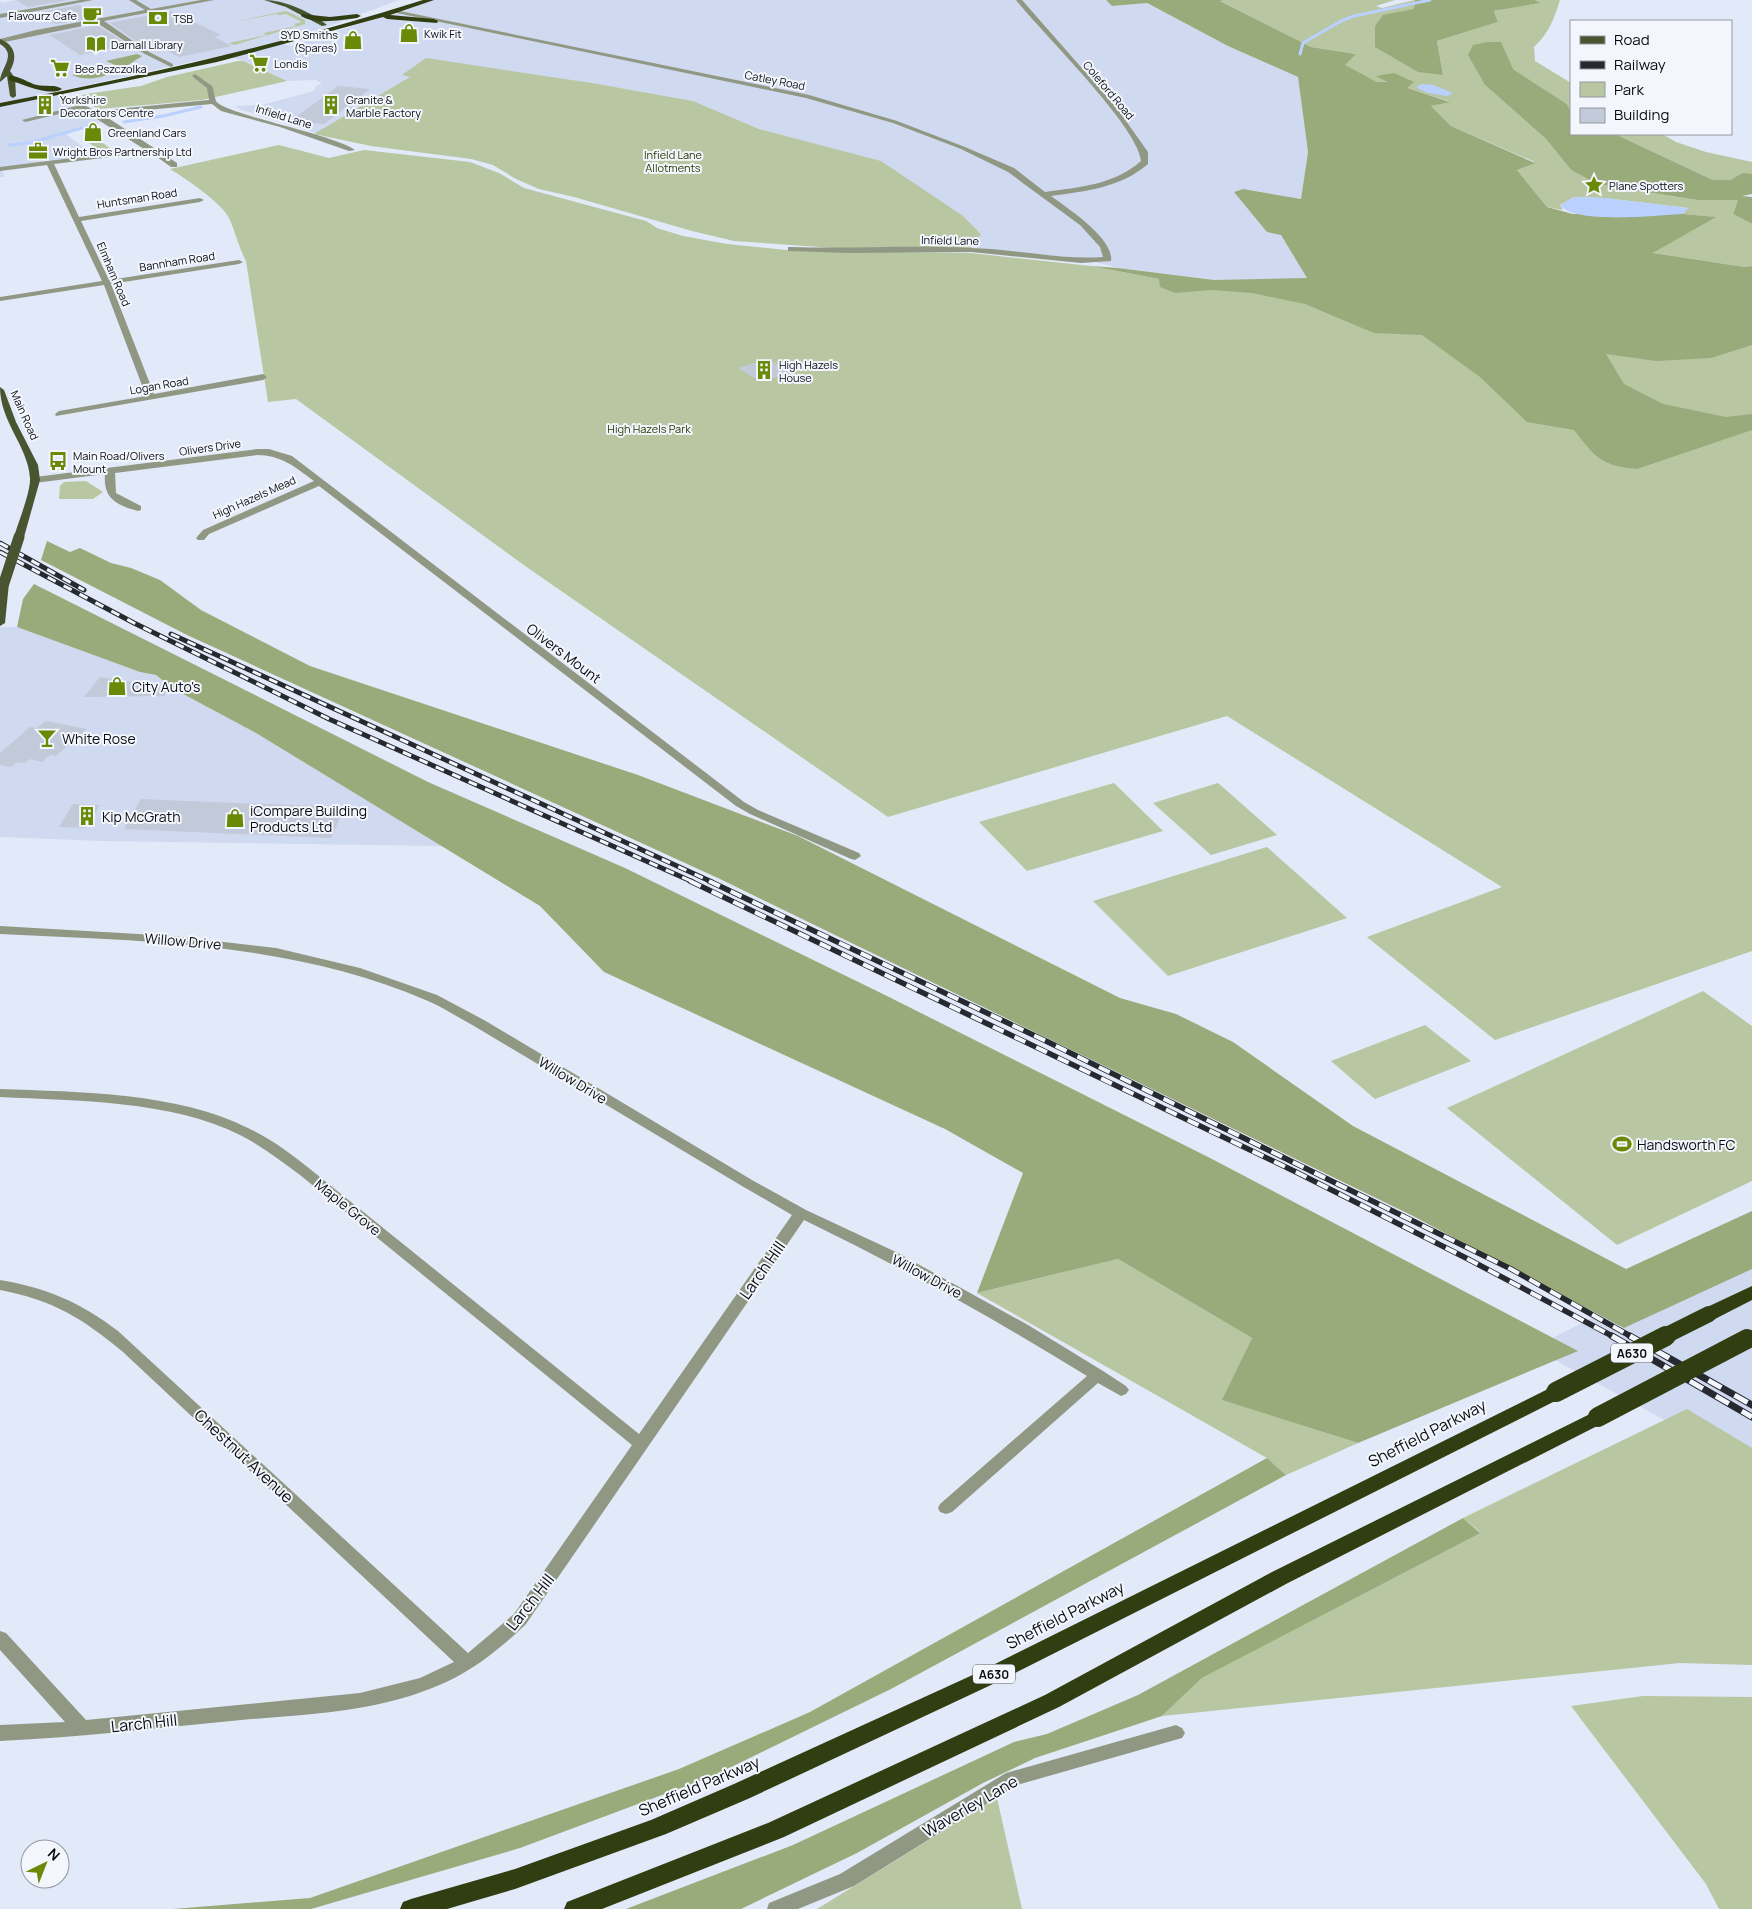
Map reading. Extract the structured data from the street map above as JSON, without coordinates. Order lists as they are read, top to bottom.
{
  "streets": {
    "highway": ["A630", "Sheffield Parkway"],
    "main road": ["Main Road"],
    "street": [
      "Catley Road",
      "Coleford Road",
      "Infield Lane",
      "Huntsman Road",
      "Bannham Road",
      "Elmham Road",
      "Logan Road",
      "Olivers Drive",
      "High Hazels Mead",
      "Olivers Mount",
      "Willow Drive",
      "Maple Grove",
      "Larch Hill",
      "Chestnut Avenue",
      "Waverley Lane"
    ]
  },
  "crossings": [
    ["Catley Road", "Coleford Road"],
    ["Catley Road", "Infield Lane"],
    ["Huntsman Road", "Elmham Road"],
    ["Bannham Road", "Elmham Road"],
    ["Elmham Road", "Logan Road"],
    ["Main Road", "Olivers Drive"],
    ["Olivers Drive", "Olivers Mount"],
    ["High Hazels Mead", "Olivers Mount"],
    ["Willow Drive", "Larch Hill"],
    ["Maple Grove", "Larch Hill"],
    ["Larch Hill", "Chestnut Avenue"]
  ],
  "parks": ["Infield Lane Allotments", "High Hazels Park"],
  "places": {
    "cafe": ["Flavourz Cafe"],
    "bank": ["TSB"],
    "shop": [
      "Kwik Fit",
      "SYD Smiths (Spares)",
      "Greenland Cars",
      "City Auto's",
      "iCompare Building Products Ltd"
    ],
    "library": ["Darnall Library"],
    "supermarket": ["Londis", "Bee Pszczolka"],
    "building": [
      "Yorkshire Decorators Centre",
      "Granite & Marble Factory",
      "High Hazels House",
      "Kip McGrath"
    ],
    "office": ["Wright Bros Partnership Ltd"],
    "place": ["Plane Spotters"],
    "bus stop": ["Main Road/Olivers Mount"],
    "bar": ["White Rose"],
    "sports": ["Handsworth FC"]
  },
  "legend": [
    "Road",
    "Railway",
    "Park",
    "Building"
  ],
  "north": "top right"
}
